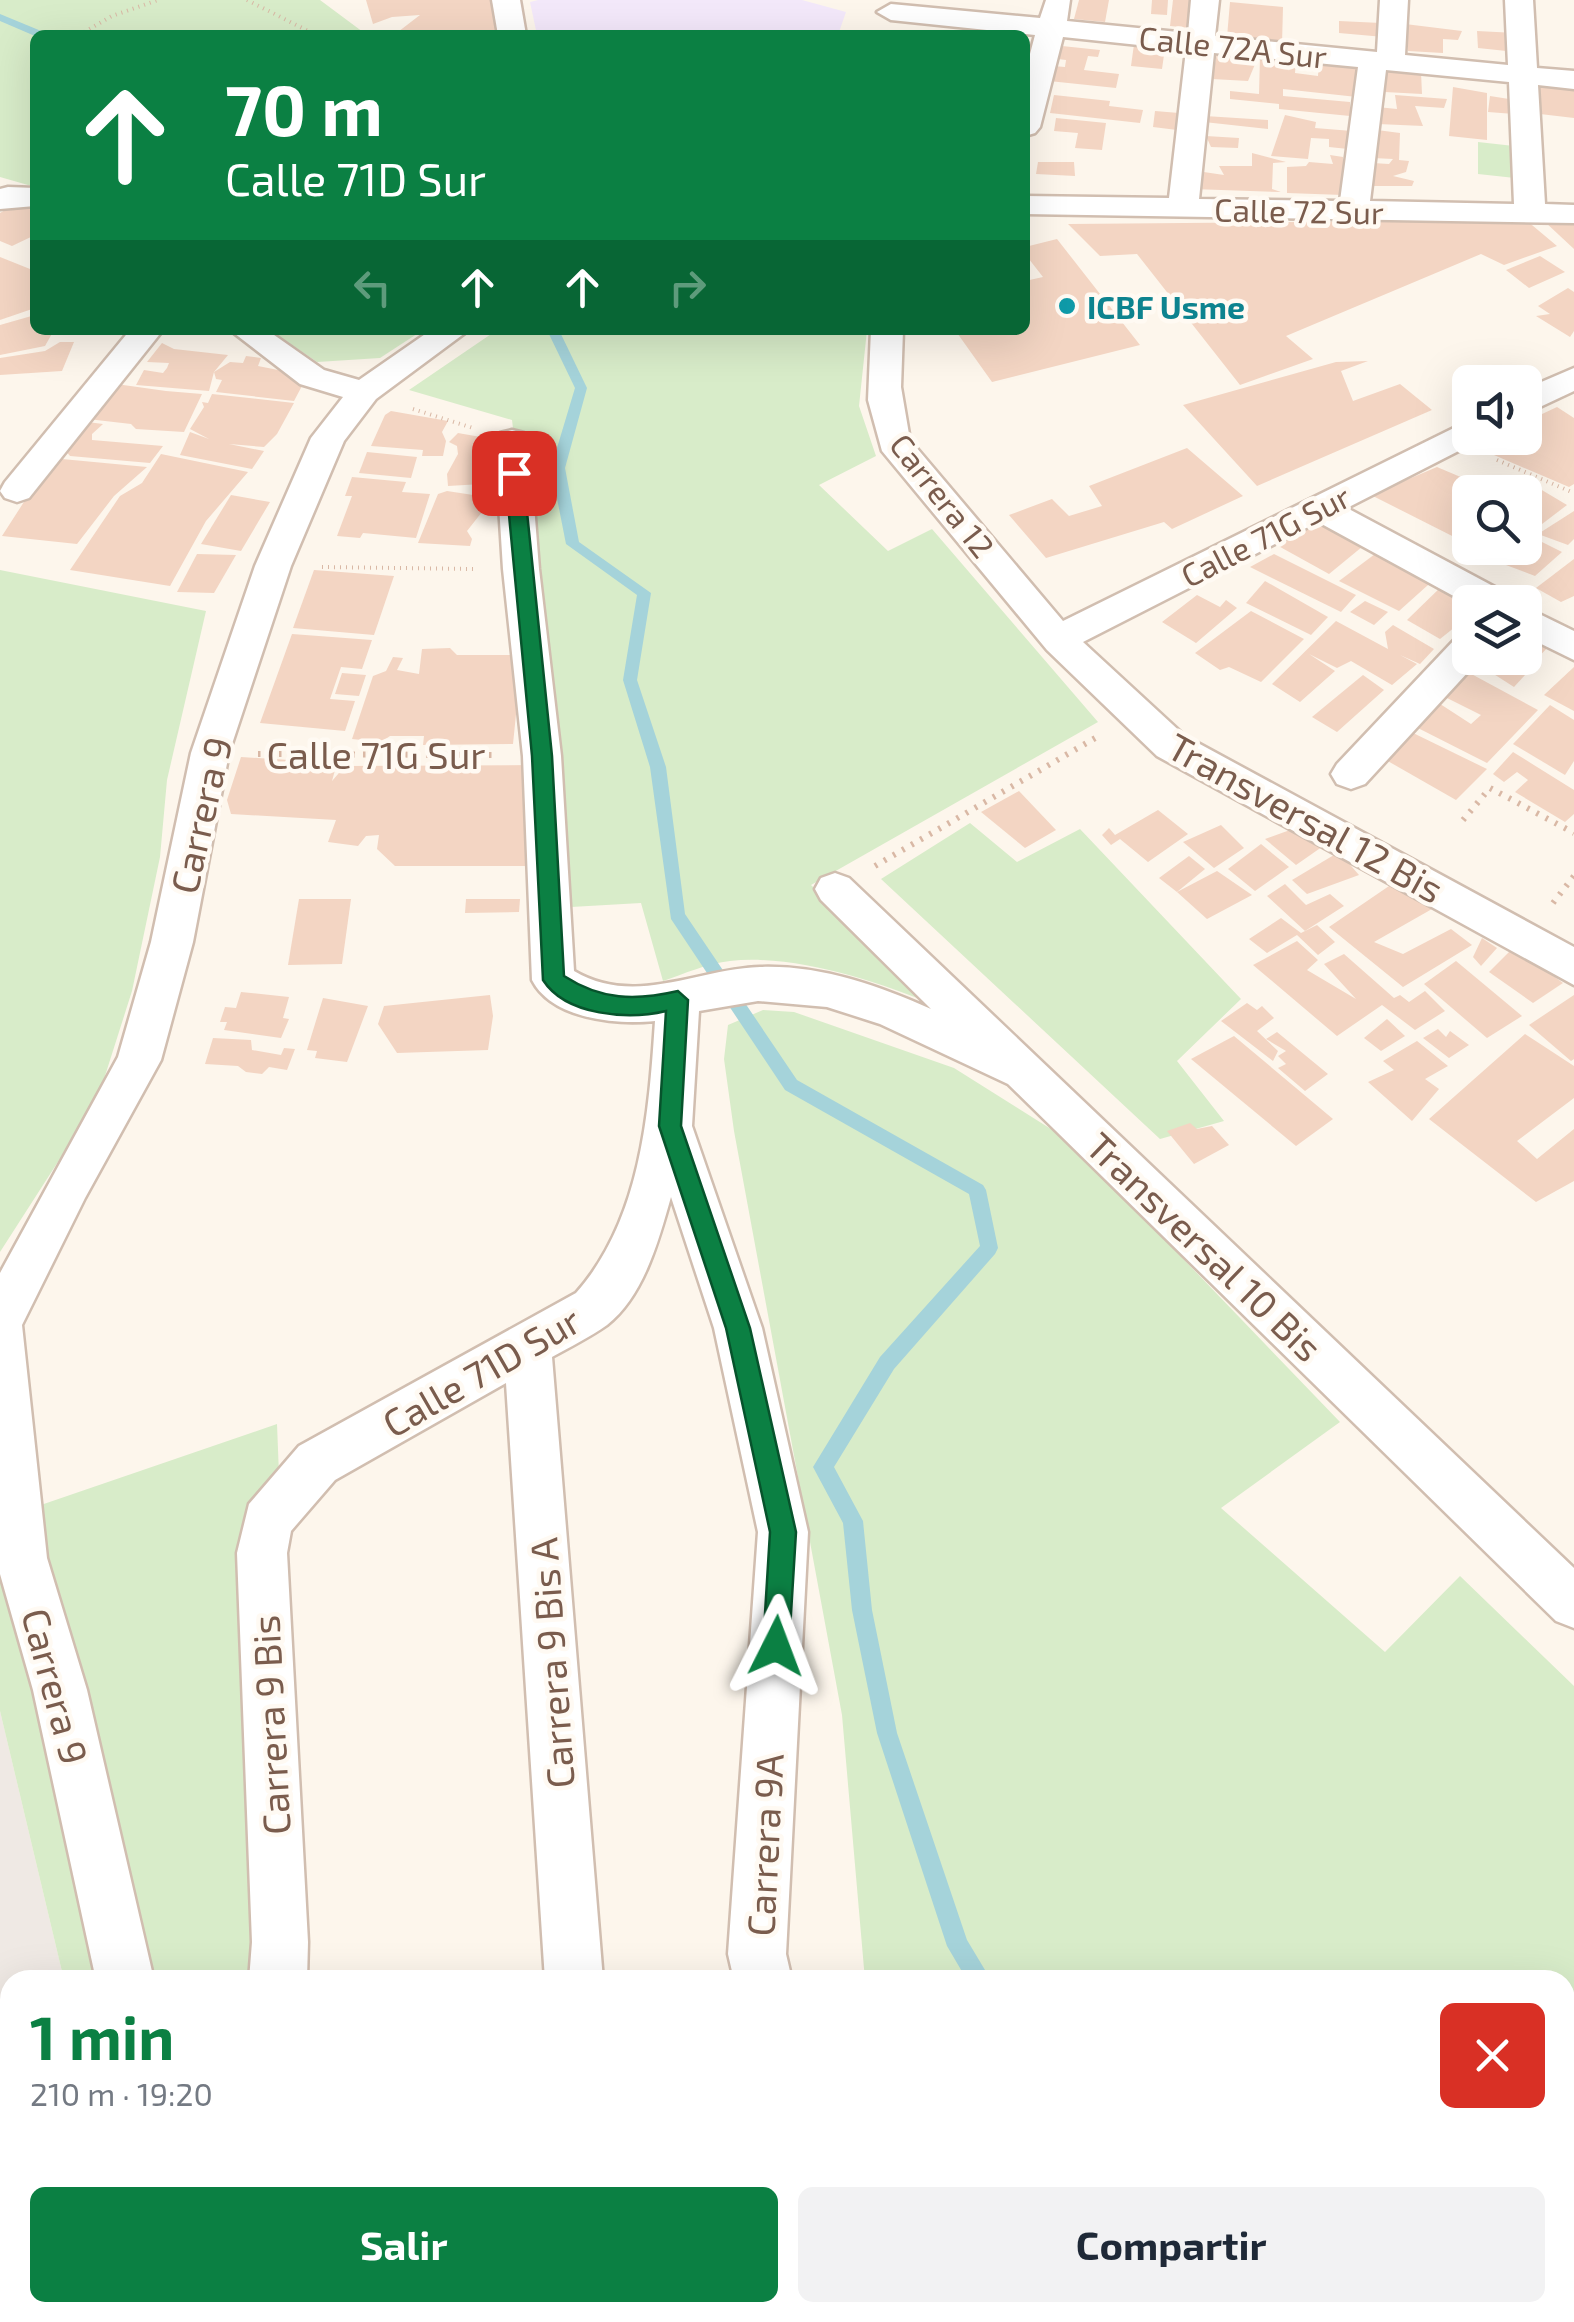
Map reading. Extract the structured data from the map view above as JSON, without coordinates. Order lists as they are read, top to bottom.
{
  "streets": {
    "street": [
      "Calle 72A Sur",
      "Calle 72 Sur",
      "Carrera 12",
      "Calle 71G Sur",
      "Carrera 9",
      "Transversal 12 Bis",
      "Transversal 10 Bis",
      "Calle 71D Sur",
      "Carrera 9 Bis A",
      "Carrera 9 Bis",
      "Carrera 9A"
    ]
  },
  "crossings": [
    ["Carrera 12", "Calle 71G Sur"],
    ["Carrera 12", "Transversal 12 Bis"],
    ["Calle 71G Sur", "Carrera 9"],
    ["Calle 71G Sur", "Transversal 12 Bis"],
    ["Calle 71D Sur", "Carrera 9 Bis A"],
    ["Calle 71D Sur", "Carrera 9 Bis"],
    ["Calle 71D Sur", "Carrera 9A"]
  ],
  "places": ["ICBF Usme"],
  "page": {
    "turn": ["70 m", "Calle 71D Sur"],
    "heading": ["1 min", "210 m · 19:20"],
    "buttons": ["Salir", "Compartir"]
  }
}
